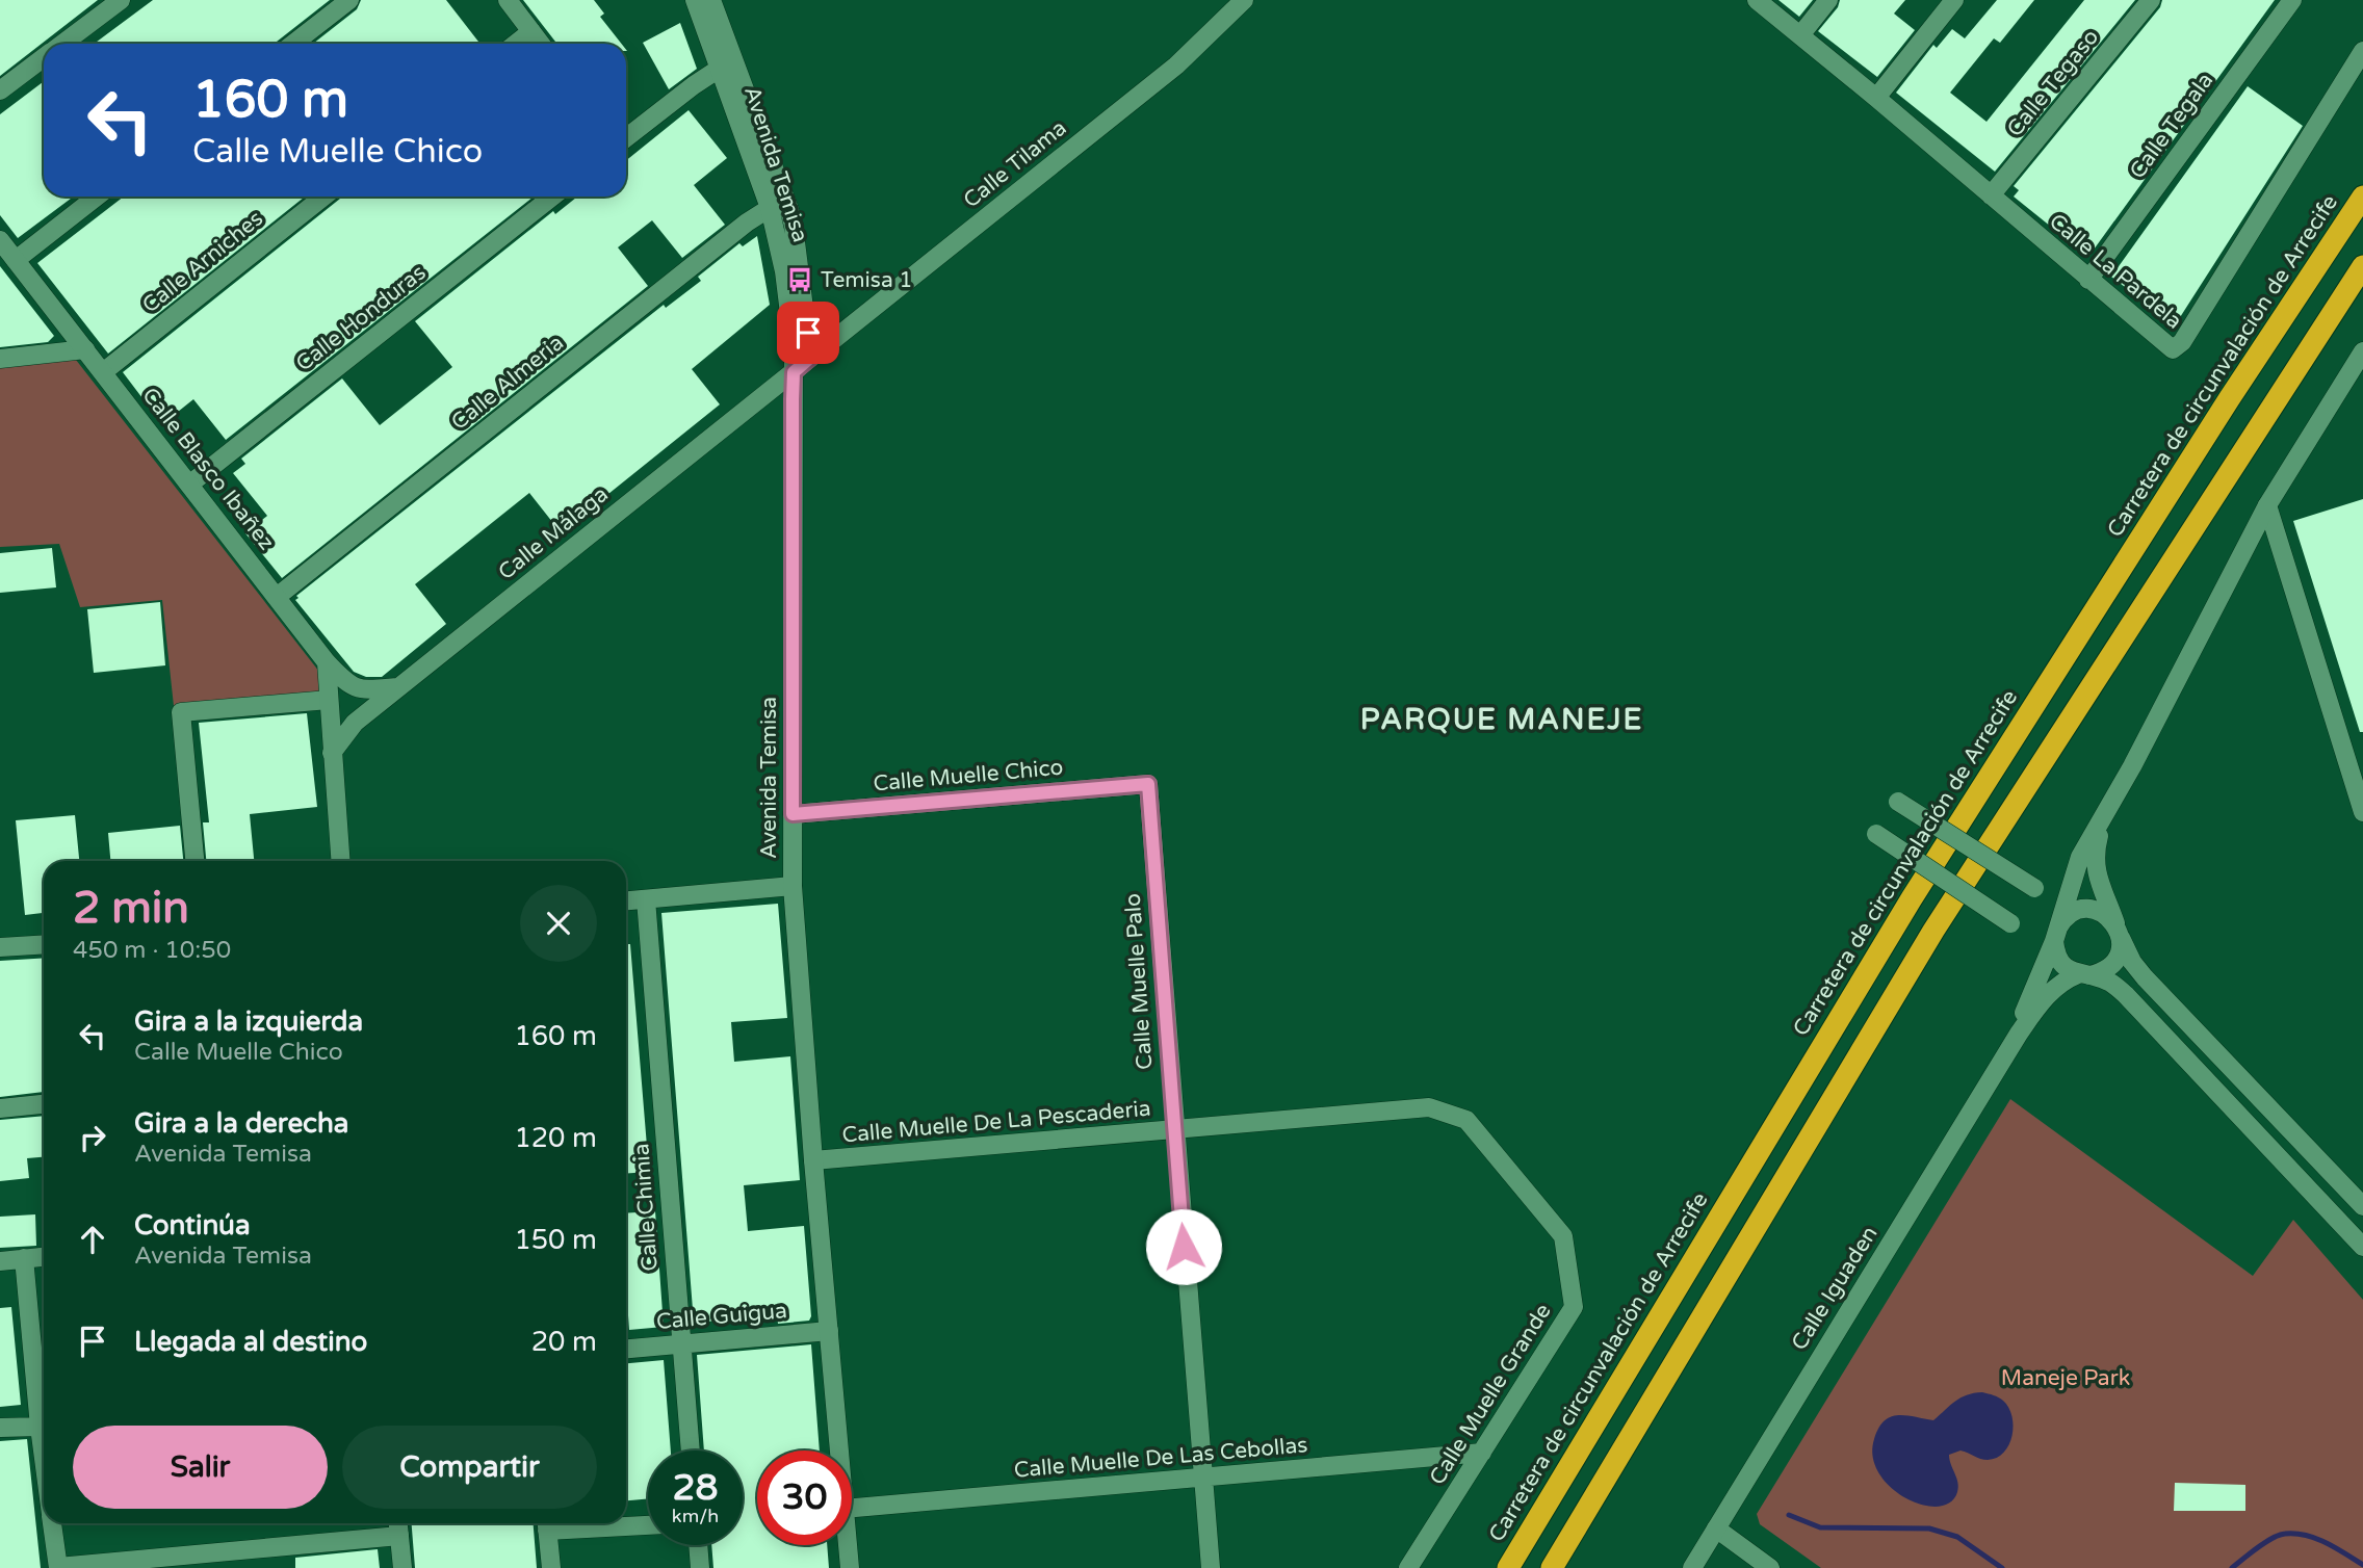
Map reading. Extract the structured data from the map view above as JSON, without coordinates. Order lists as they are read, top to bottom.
{
  "streets": {
    "highway": ["Carretera de circunvalación de Arrecife"],
    "street": [
      "Calle Tegaso",
      "Calle Tegala",
      "Avenida Temisa",
      "Calle Tilama",
      "Calle Arniches",
      "Calle La Pardela",
      "Calle Honduras",
      "Calle Almería",
      "Calle Blasco Ibañez",
      "Calle Málaga",
      "Calle Muelle Chico",
      "Calle Muelle Palo",
      "Calle Muelle De La Pescaderia",
      "Calle Chimia",
      "Calle Iguaden",
      "Calle Guigua",
      "Calle Muelle Grande",
      "Calle Muelle De Las Cebollas"
    ]
  },
  "crossings": [
    ["Calle Tegaso", "Calle La Pardela"],
    ["Calle Tegala", "Calle La Pardela"],
    ["Avenida Temisa", "Calle Tilama"],
    ["Avenida Temisa", "Calle Almería"],
    ["Avenida Temisa", "Calle Málaga"],
    ["Avenida Temisa", "Calle Muelle Chico"],
    ["Avenida Temisa", "Calle Muelle De La Pescaderia"],
    ["Avenida Temisa", "Calle Guigua"],
    ["Calle Tilama", "Calle Málaga"],
    ["Calle Arniches", "Calle Blasco Ibañez"],
    ["Calle Honduras", "Calle Blasco Ibañez"],
    ["Calle Almería", "Calle Blasco Ibañez"],
    ["Calle Blasco Ibañez", "Calle Málaga"],
    ["Calle Muelle Chico", "Calle Muelle Palo"],
    ["Calle Muelle Palo", "Calle Muelle De La Pescaderia"],
    ["Calle Muelle Palo", "Calle Muelle De Las Cebollas"],
    ["Calle Muelle De La Pescaderia", "Calle Muelle Grande"],
    ["Calle Chimia", "Calle Guigua"],
    ["Calle Muelle Grande", "Calle Muelle De Las Cebollas"]
  ],
  "districts": ["PARQUE MANEJE"],
  "parks": ["Maneje Park"],
  "places": {
    "bus stop": ["Temisa 1"]
  },
  "page": {
    "turn": ["160 m", "Calle Muelle Chico"],
    "heading": ["2 min", "450 m · 10:50"],
    "list": [
      {
        "name": "Gira a la izquierda",
        "note": "Calle Muelle Chico",
        "value": "160 m"
      },
      {
        "name": "Gira a la derecha",
        "note": "Avenida Temisa",
        "value": "120 m"
      },
      {
        "name": "Continúa",
        "note": "Avenida Temisa",
        "value": "150 m"
      },
      {
        "name": "Llegada al destino",
        "value": "20 m"
      }
    ],
    "buttons": ["Salir", "Compartir"],
    "speed": "28 km/h",
    "limit": "30"
  }
}
